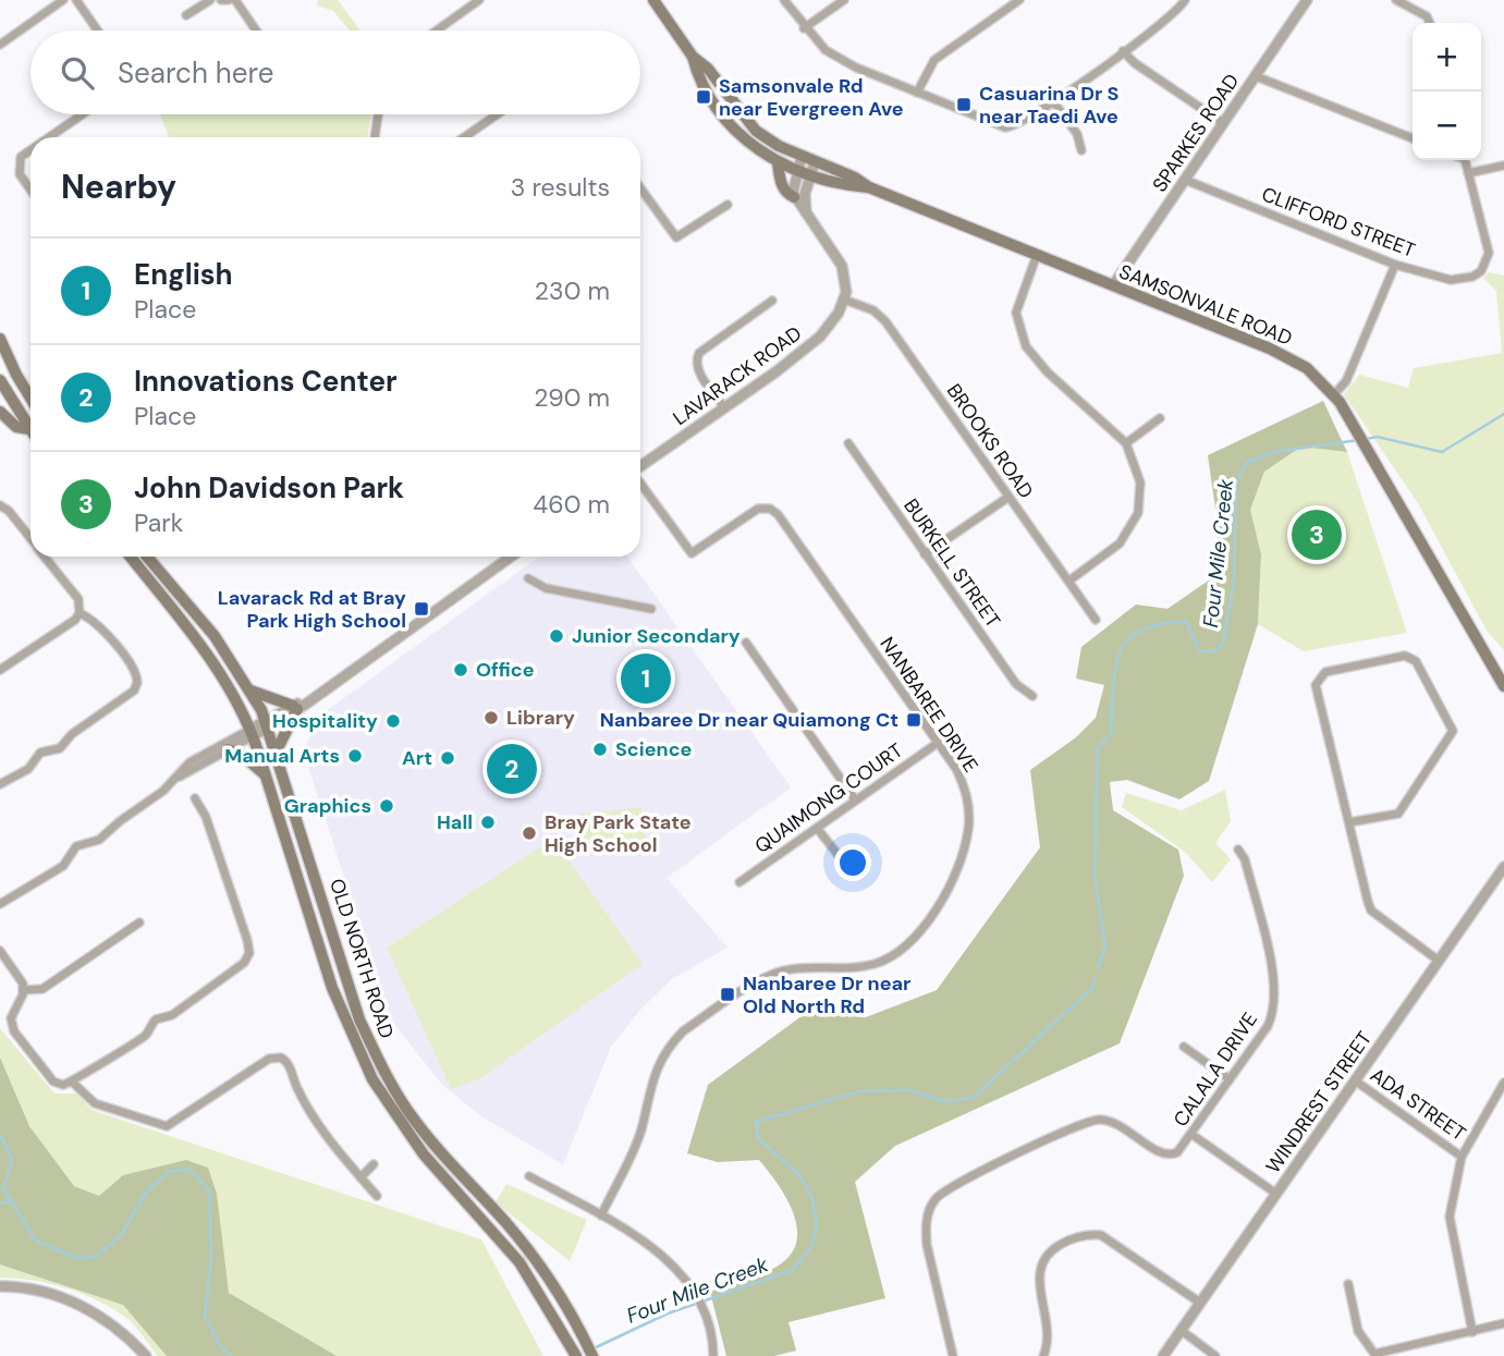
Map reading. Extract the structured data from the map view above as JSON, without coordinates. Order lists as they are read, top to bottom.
{
  "streets": {
    "main road": ["SAMSONVALE ROAD", "OLD NORTH ROAD"],
    "street": [
      "SPARKES ROAD",
      "CLIFFORD STREET",
      "LAVARACK ROAD",
      "BROOKS ROAD",
      "BURKELL STREET",
      "NANBAREE DRIVE",
      "QUAIMONG COURT",
      "CALALA DRIVE",
      "WINDREST STREET",
      "ADA STREET"
    ]
  },
  "crossings": [
    ["SPARKES ROAD", "CLIFFORD STREET"],
    ["SPARKES ROAD", "SAMSONVALE ROAD"],
    ["LAVARACK ROAD", "BROOKS ROAD"],
    ["NANBAREE DRIVE", "QUAIMONG COURT"],
    ["WINDREST STREET", "ADA STREET"]
  ],
  "water": ["Four Mile Creek"],
  "places": {
    "transit": [
      "Samsonvale Rd near Evergreen Ave",
      "Casuarina Dr S near Taedi Ave",
      "Lavarack Rd at Bray Park High School",
      "Nanbaree Dr near Quiamong Ct",
      "Nanbaree Dr near Old North Rd"
    ],
    "other": [
      "Junior Secondary",
      "Office",
      "Library",
      "Hospitality",
      "Science",
      "Manual Arts",
      "Art",
      "Graphics",
      "Hall",
      "Bray Park State High School"
    ]
  },
  "page": {
    "map_buttons": ["+", "−"],
    "search": "Search here",
    "heading": ["Nearby", "3 results"],
    "list": [
      {
        "mark": "1",
        "name": "English",
        "note": "Place",
        "value": "230 m"
      },
      {
        "mark": "2",
        "name": "Innovations Center",
        "note": "Place",
        "value": "290 m"
      },
      {
        "mark": "3",
        "name": "John Davidson Park",
        "note": "Park",
        "value": "460 m"
      }
    ],
    "pins": ["3", "1", "2"]
  }
}
